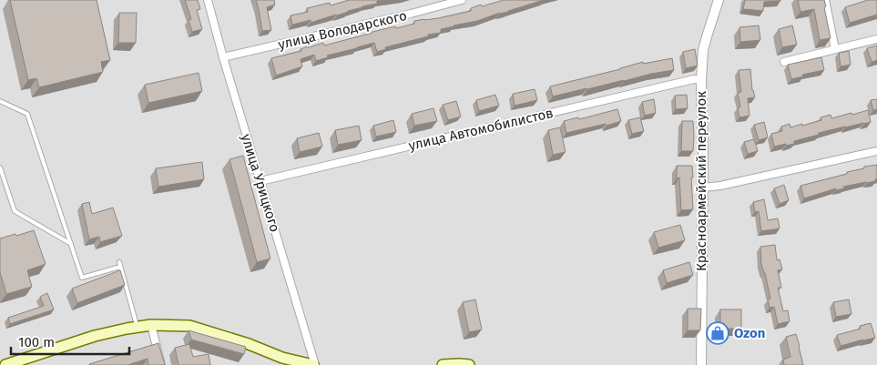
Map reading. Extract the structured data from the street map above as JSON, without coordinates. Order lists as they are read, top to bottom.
{
  "streets": {
    "street": [
      "улица Володарского",
      "улица Автомобилистов",
      "Красноармейский переулок",
      "улица Урицкого"
    ]
  },
  "crossings": [
    ["улица Володарского", "улица Урицкого"],
    ["улица Автомобилистов", "Красноармейский переулок"],
    ["улица Автомобилистов", "улица Урицкого"]
  ],
  "places": {
    "shop": ["Ozon"]
  },
  "scale_bar": "100 m"
}
